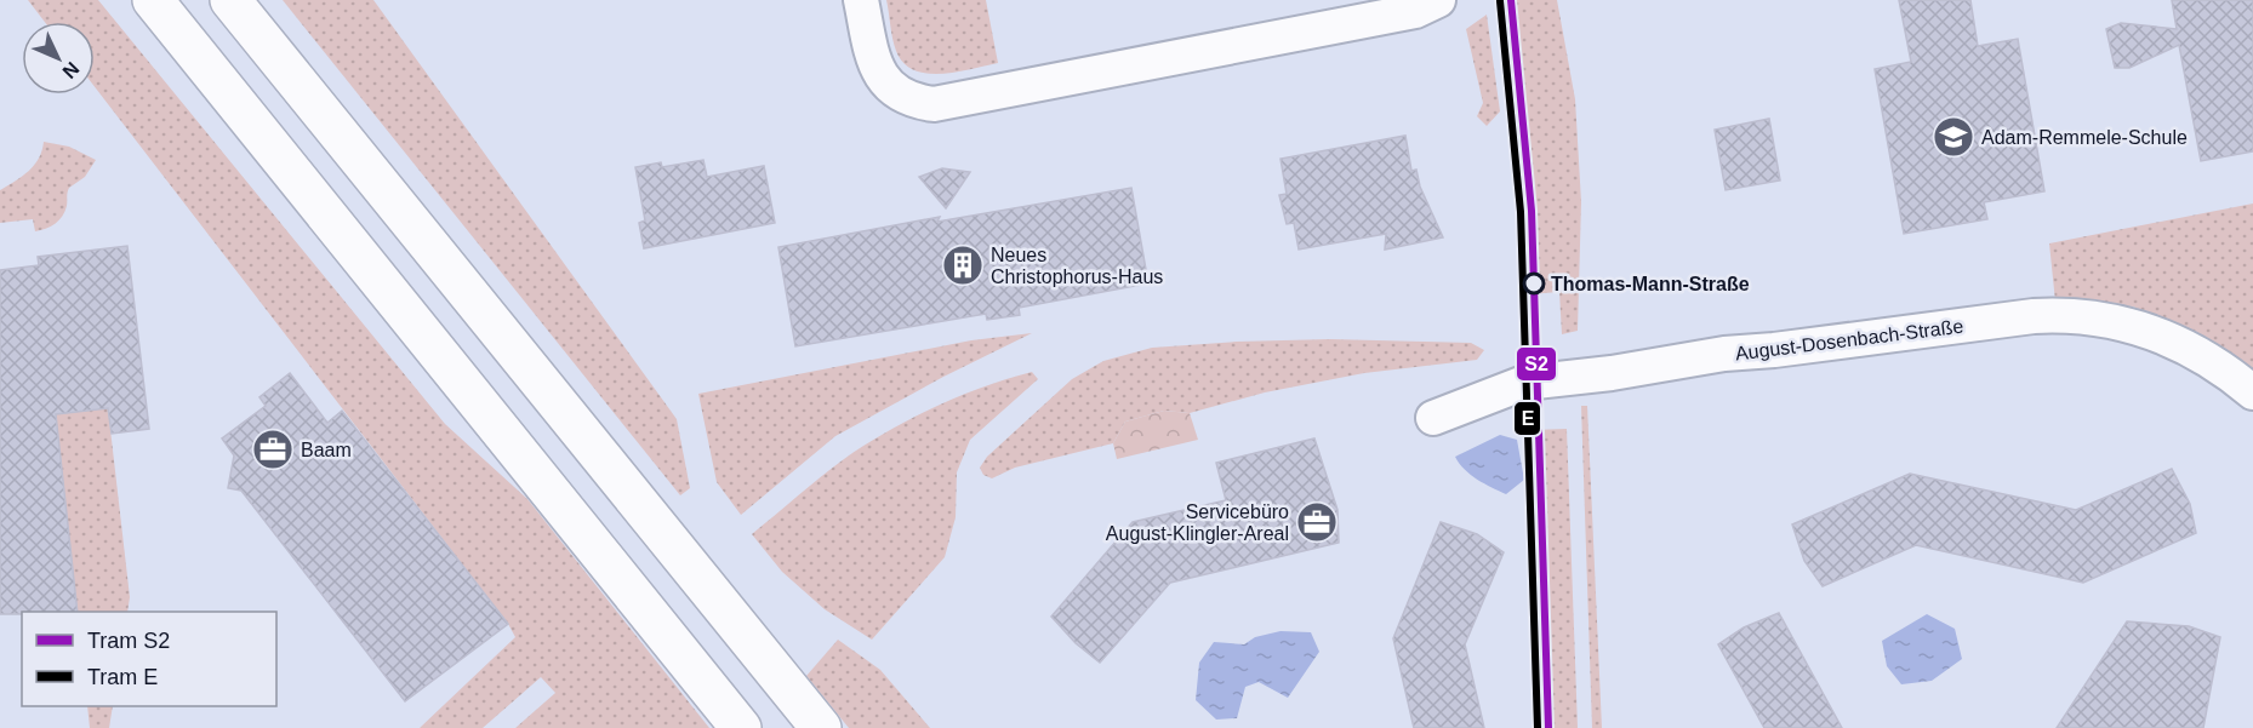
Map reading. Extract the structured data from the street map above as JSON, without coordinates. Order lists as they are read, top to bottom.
{
  "streets": {
    "street": ["August-Dosenbach-Straße"]
  },
  "places": {
    "school or university": ["Adam-Remmele-Schule"],
    "building": ["Neues Christophorus-Haus"],
    "other": ["Thomas-Mann-Straße"],
    "office": ["Baam", "Servicebüro August-Klingler-Areal"]
  },
  "lines": ["tram line S2", "tram line E"],
  "legend": ["Tram S2", "Tram E"],
  "north": "bottom right"
}
